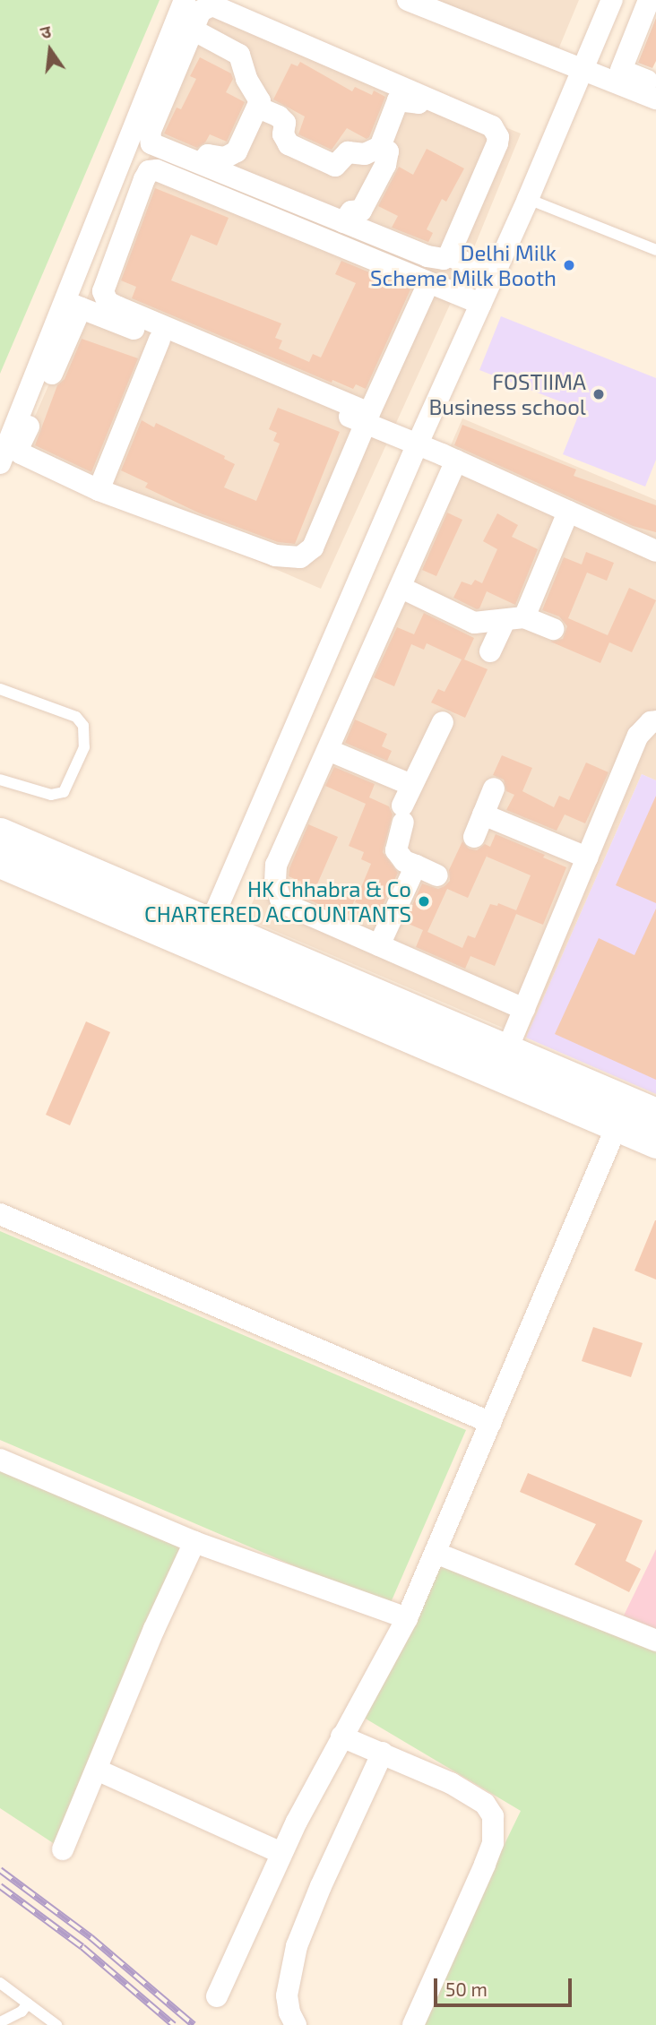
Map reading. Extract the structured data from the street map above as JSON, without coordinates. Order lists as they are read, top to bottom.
{
  "places": ["Delhi Milk Scheme Milk Booth", "FOSTIIMA Business school", "HK Chhabra & Co CHARTERED ACCOUNTANTS"],
  "scale_bar": "50 m",
  "north": "top"
}
